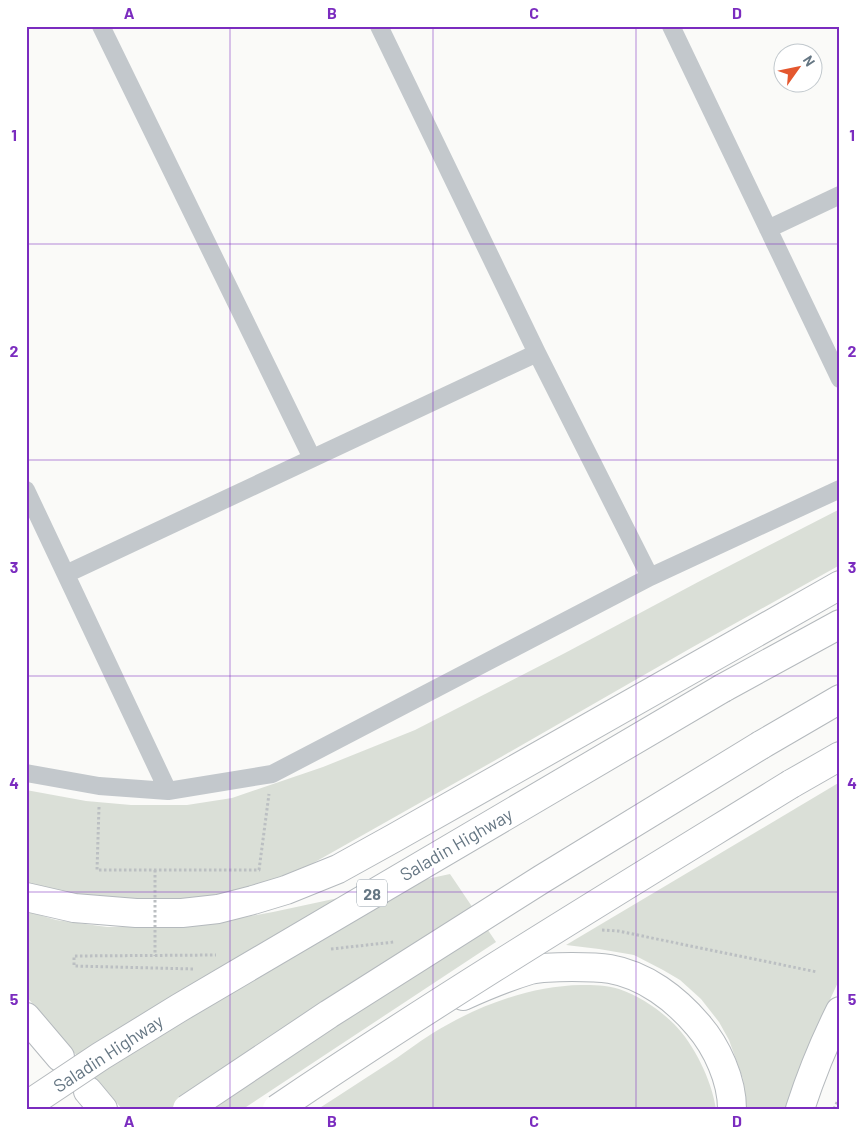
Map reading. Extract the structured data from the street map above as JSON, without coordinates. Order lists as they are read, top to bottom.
{
  "streets": {
    "highway": ["Saladin Highway", "28"]
  },
  "north": "top right",
  "grid": {
    "columns": [
      "A",
      "B",
      "C",
      "D"
    ],
    "rows": [
      "1",
      "2",
      "3",
      "4",
      "5"
    ]
  }
}
